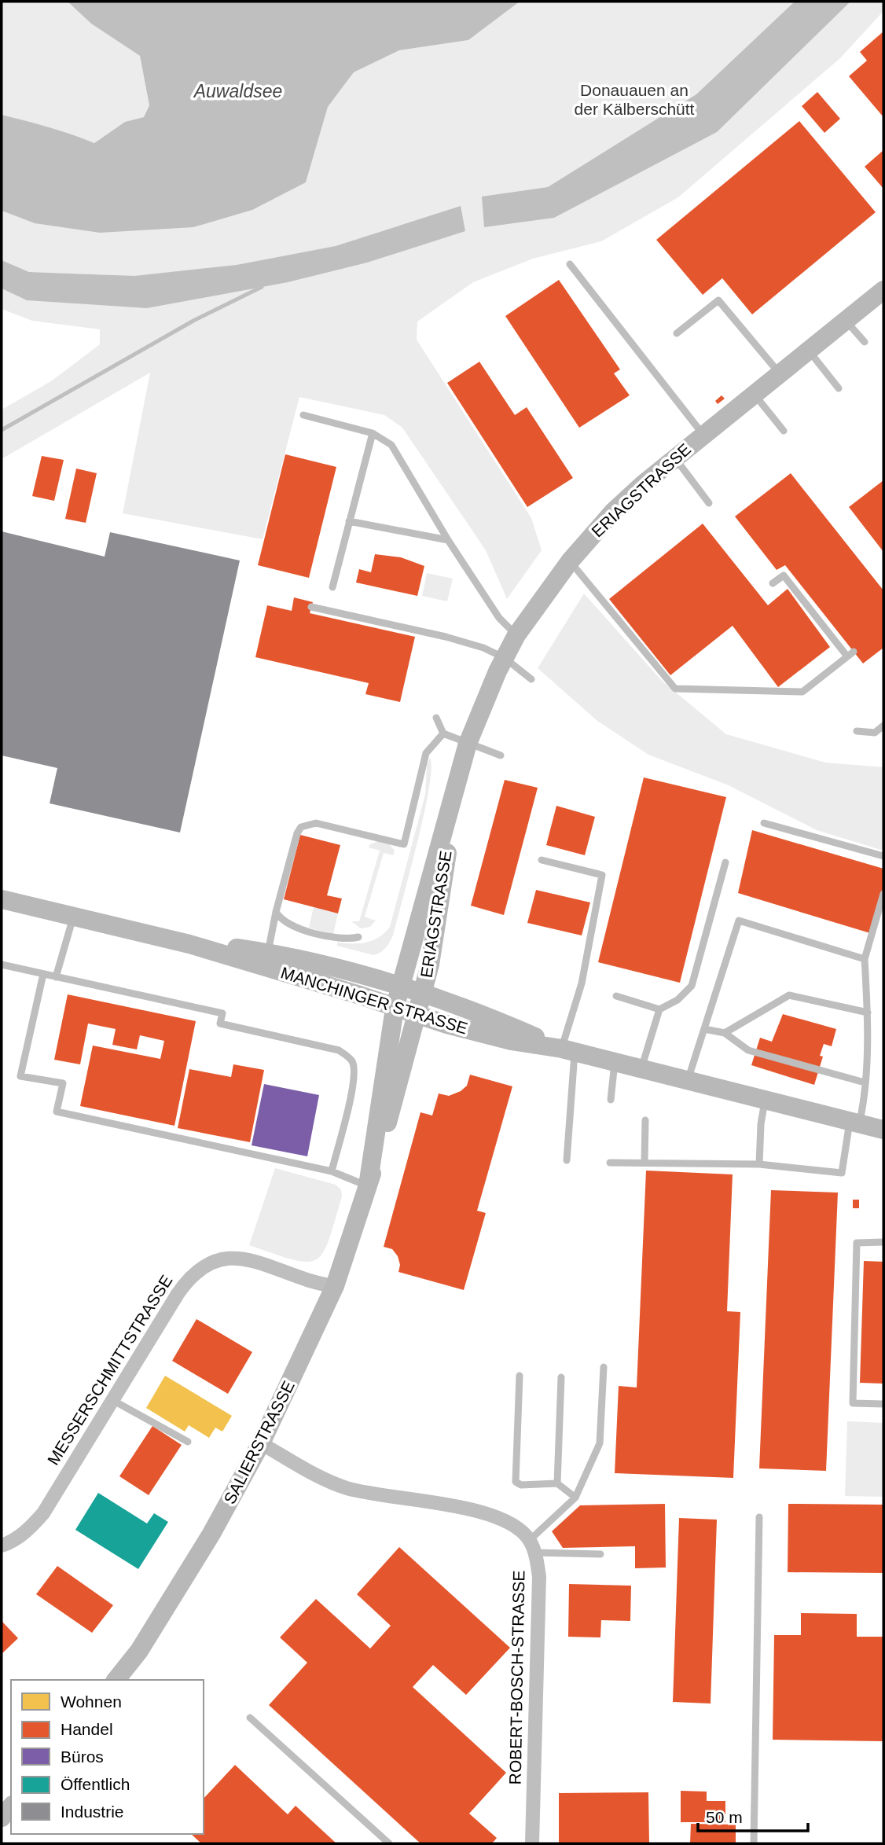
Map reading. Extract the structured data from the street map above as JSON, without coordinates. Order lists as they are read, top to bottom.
{
  "streets": {
    "main road": ["ERIAGSTRASSE", "MANCHINGER STRASSE", "SALIERSTRASSE"],
    "street": ["MESSERSCHMITTSTRASSE", "ROBERT-BOSCH-STRASSE"]
  },
  "crossings": [
    ["ERIAGSTRASSE", "MANCHINGER STRASSE"],
    ["ERIAGSTRASSE", "SALIERSTRASSE"],
    ["MANCHINGER STRASSE", "SALIERSTRASSE"],
    ["MESSERSCHMITTSTRASSE", "SALIERSTRASSE"]
  ],
  "water": ["Auwaldsee"],
  "parks": ["Donauauen an der Kälberschütt"],
  "legend": [
    "Wohnen",
    "Handel",
    "Büros",
    "Öffentlich",
    "Industrie"
  ],
  "scale_bar": "50 m"
}
